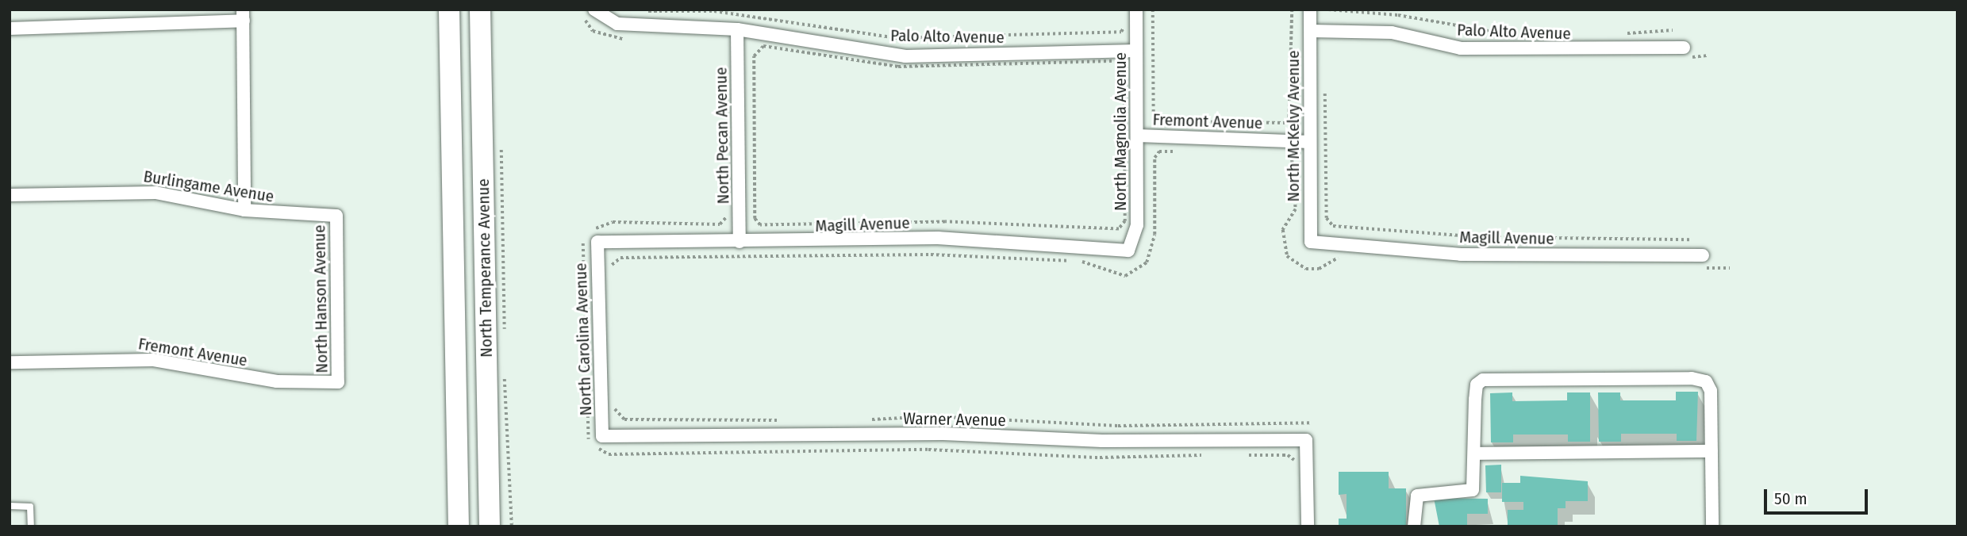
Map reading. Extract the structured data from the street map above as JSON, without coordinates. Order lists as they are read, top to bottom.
{
  "streets": {
    "main road": ["North Temperance Avenue"],
    "street": [
      "Palo Alto Avenue",
      "Fremont Avenue",
      "North McKelvy Avenue",
      "North Magnolia Avenue",
      "North Pecan Avenue",
      "Burlingame Avenue",
      "Magill Avenue",
      "North Hanson Avenue",
      "North Carolina Avenue",
      "Warner Avenue"
    ]
  },
  "crossings": [
    ["Palo Alto Avenue", "North McKelvy Avenue"],
    ["Palo Alto Avenue", "North Magnolia Avenue"],
    ["Palo Alto Avenue", "North Pecan Avenue"],
    ["Fremont Avenue", "North McKelvy Avenue"],
    ["Fremont Avenue", "North Magnolia Avenue"],
    ["Fremont Avenue", "North Hanson Avenue"],
    ["North McKelvy Avenue", "Magill Avenue"],
    ["North Magnolia Avenue", "Magill Avenue"],
    ["North Pecan Avenue", "Magill Avenue"],
    ["Burlingame Avenue", "North Hanson Avenue"],
    ["Magill Avenue", "North Carolina Avenue"],
    ["North Carolina Avenue", "Warner Avenue"]
  ],
  "scale_bar": "50 m"
}
